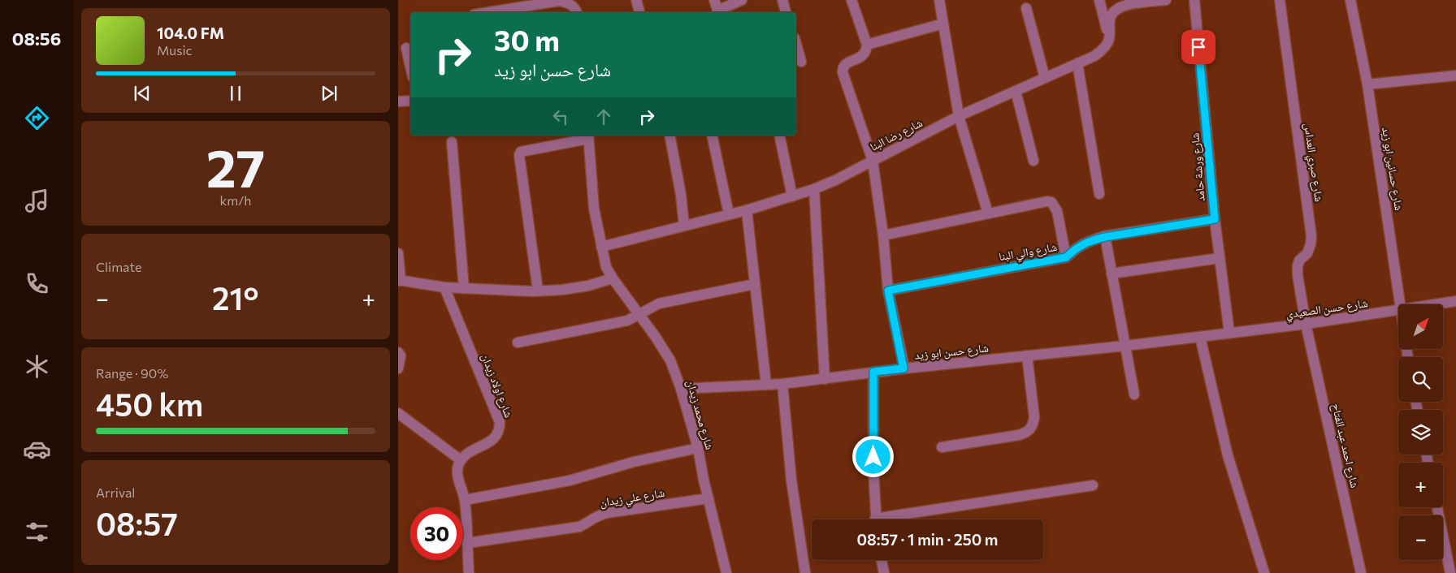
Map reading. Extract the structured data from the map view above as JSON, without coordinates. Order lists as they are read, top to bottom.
{
  "streets": {
    "street": [
      "شارع رضا البنا",
      "شارع صبري العداس",
      "شارع ورشة حامد",
      "شارع حسانين ابو زيد",
      "شارع والي البنا",
      "شارع حسن الصعيدي",
      "شارع حسن ابو زيد",
      "شارع اولاد زيدان",
      "شارع محمد زيدان",
      "شارع احمد عبد الفتاح",
      "شارع علي زيدان"
    ]
  },
  "crossings": [
    ["شارع رضا البنا", "شارع محمد زيدان"],
    ["شارع صبري العداس", "شارع حسن الصعيدي"],
    ["شارع صبري العداس", "شارع احمد عبد الفتاح"],
    ["شارع ورشة حامد", "شارع والي البنا"],
    ["شارع ورشة حامد", "شارع حسن الصعيدي"],
    ["شارع حسن الصعيدي", "شارع حسن ابو زيد"],
    ["شارع حسن الصعيدي", "شارع احمد عبد الفتاح"],
    ["شارع حسن ابو زيد", "شارع محمد زيدان"],
    ["شارع محمد زيدان", "شارع علي زيدان"]
  ],
  "north": "top right",
  "page": {
    "tabs": "08:56",
    "turn": ["30 m", "شارع حسن ابو زيد"],
    "song": ["104.0 FM", "Music"],
    "tile": [
      ["27", "km/h"],
      "Climate",
      ["Range · 90%", "450 km"],
      ["Arrival", "08:57"]
    ],
    "heat": ["−", "21°", "+"],
    "map_buttons": ["+", "−"],
    "limit": "30",
    "trip": "08:57 · 1 min · 250 m"
  }
}
